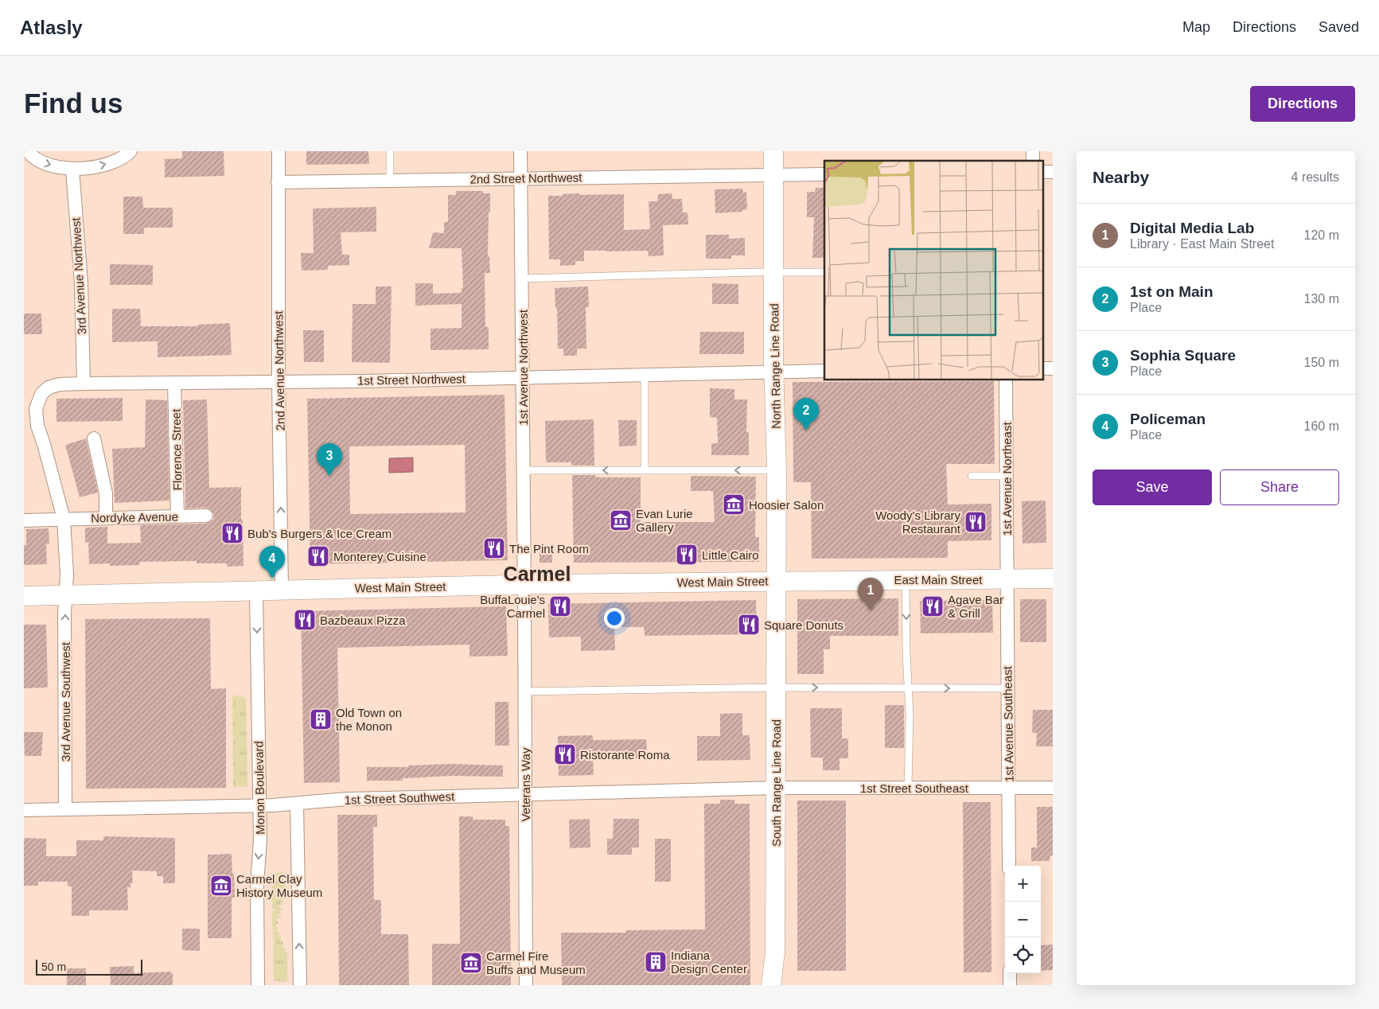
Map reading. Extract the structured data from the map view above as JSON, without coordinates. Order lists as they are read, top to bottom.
{
  "streets": {
    "main road": [
      "North Range Line Road",
      "East Main Street",
      "West Main Street",
      "South Range Line Road"
    ],
    "street": [
      "2nd Street Northwest",
      "3rd Avenue Northwest",
      "1st Avenue Northwest",
      "2nd Avenue Northwest",
      "1st Street Northwest",
      "Florence Street",
      "1st Avenue Northeast",
      "Nordyke Avenue",
      "3rd Avenue Southwest",
      "1st Avenue Southeast",
      "Veterans Way",
      "Monon Boulevard",
      "1st Street Southeast",
      "1st Street Southwest"
    ]
  },
  "crossings": [
    ["2nd Street Northwest", "North Range Line Road"],
    ["2nd Street Northwest", "1st Avenue Northwest"],
    ["2nd Street Northwest", "2nd Avenue Northwest"],
    ["3rd Avenue Northwest", "1st Street Northwest"],
    ["North Range Line Road", "1st Street Northwest"],
    ["North Range Line Road", "East Main Street"],
    ["North Range Line Road", "West Main Street"],
    ["North Range Line Road", "South Range Line Road"],
    ["1st Avenue Northwest", "1st Street Northwest"],
    ["1st Avenue Northwest", "West Main Street"],
    ["1st Avenue Northwest", "Veterans Way"],
    ["2nd Avenue Northwest", "1st Street Northwest"],
    ["2nd Avenue Northwest", "West Main Street"],
    ["1st Street Northwest", "Florence Street"],
    ["Florence Street", "Nordyke Avenue"],
    ["1st Avenue Northeast", "East Main Street"],
    ["1st Avenue Northeast", "1st Avenue Southeast"],
    ["East Main Street", "West Main Street"],
    ["East Main Street", "1st Avenue Southeast"],
    ["East Main Street", "South Range Line Road"],
    ["West Main Street", "3rd Avenue Southwest"],
    ["West Main Street", "South Range Line Road"],
    ["West Main Street", "Veterans Way"],
    ["West Main Street", "Monon Boulevard"],
    ["3rd Avenue Southwest", "1st Street Southwest"],
    ["1st Avenue Southeast", "1st Street Southeast"],
    ["South Range Line Road", "1st Street Southeast"],
    ["South Range Line Road", "1st Street Southwest"],
    ["Veterans Way", "1st Street Southwest"],
    ["Monon Boulevard", "1st Street Southwest"],
    ["1st Street Southeast", "1st Street Southwest"]
  ],
  "one_way": ["2nd Avenue Northwest", "3rd Avenue Southwest"],
  "districts": ["Carmel"],
  "places": {
    "museum": [
      "Hoosier Salon",
      "Evan Lurie Gallery",
      "Carmel Clay History Museum",
      "Carmel Fire Buffs and Museum"
    ],
    "restaurant": [
      "Woody's Library Restaurant",
      "Bub's Burgers & Ice Cream",
      "The Pint Room",
      "Little Cairo",
      "Monterey Cuisine",
      "BuffaLouie's Carmel",
      "Agave Bar & Grill",
      "Bazbeaux Pizza",
      "Square Donuts",
      "Ristorante Roma"
    ],
    "building": ["Old Town on the Monon", "Indiana Design Center"]
  },
  "scale_bar": "50 m",
  "page": {
    "header": "Atlasly",
    "nav": ["Map", "Directions", "Saved"],
    "buttons": [
      "Directions",
      ["Save", "Share"]
    ],
    "title": "Find us",
    "heading": ["Nearby", "4 results"],
    "list": [
      {
        "mark": "1",
        "name": "Digital Media Lab",
        "note": "Library · East Main Street",
        "value": "120 m"
      },
      {
        "mark": "2",
        "name": "1st on Main",
        "note": "Place",
        "value": "130 m"
      },
      {
        "mark": "3",
        "name": "Sophia Square",
        "note": "Place",
        "value": "150 m"
      },
      {
        "mark": "4",
        "name": "Policeman",
        "note": "Place",
        "value": "160 m"
      }
    ],
    "pins": [
      "2",
      "3",
      "4",
      "1"
    ],
    "map_buttons": ["+", "−"],
    "scale": "50 m"
  }
}
